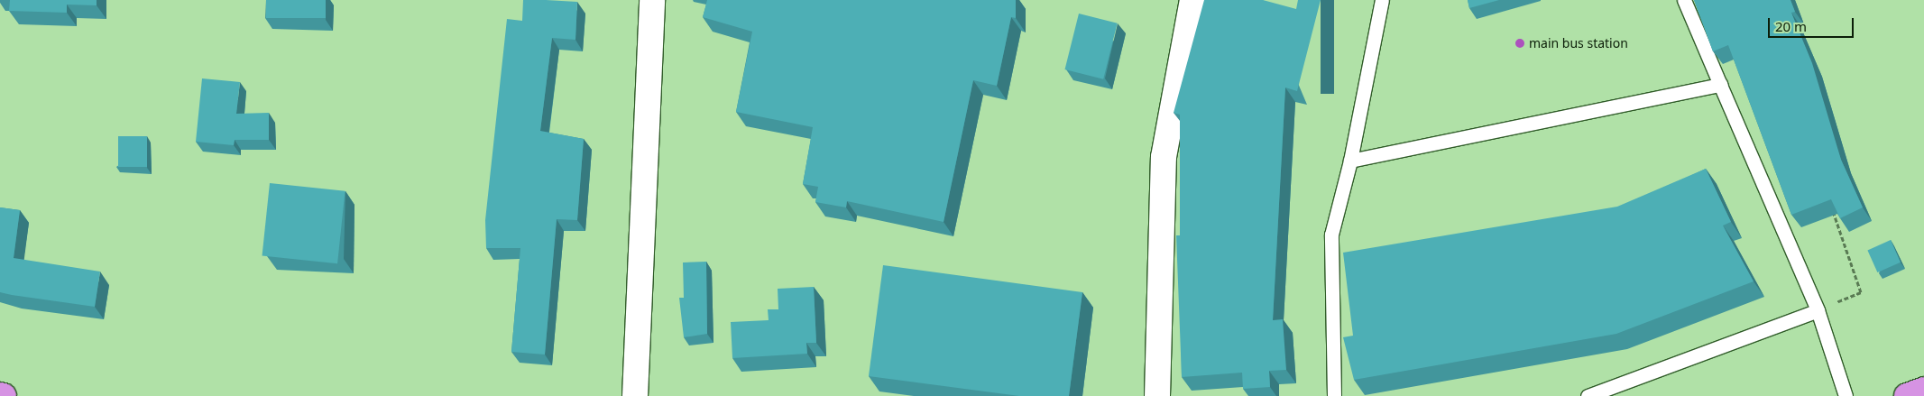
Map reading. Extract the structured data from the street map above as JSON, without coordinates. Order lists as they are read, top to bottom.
{
  "places": ["main bus station"],
  "scale_bar": "20 m"
}
